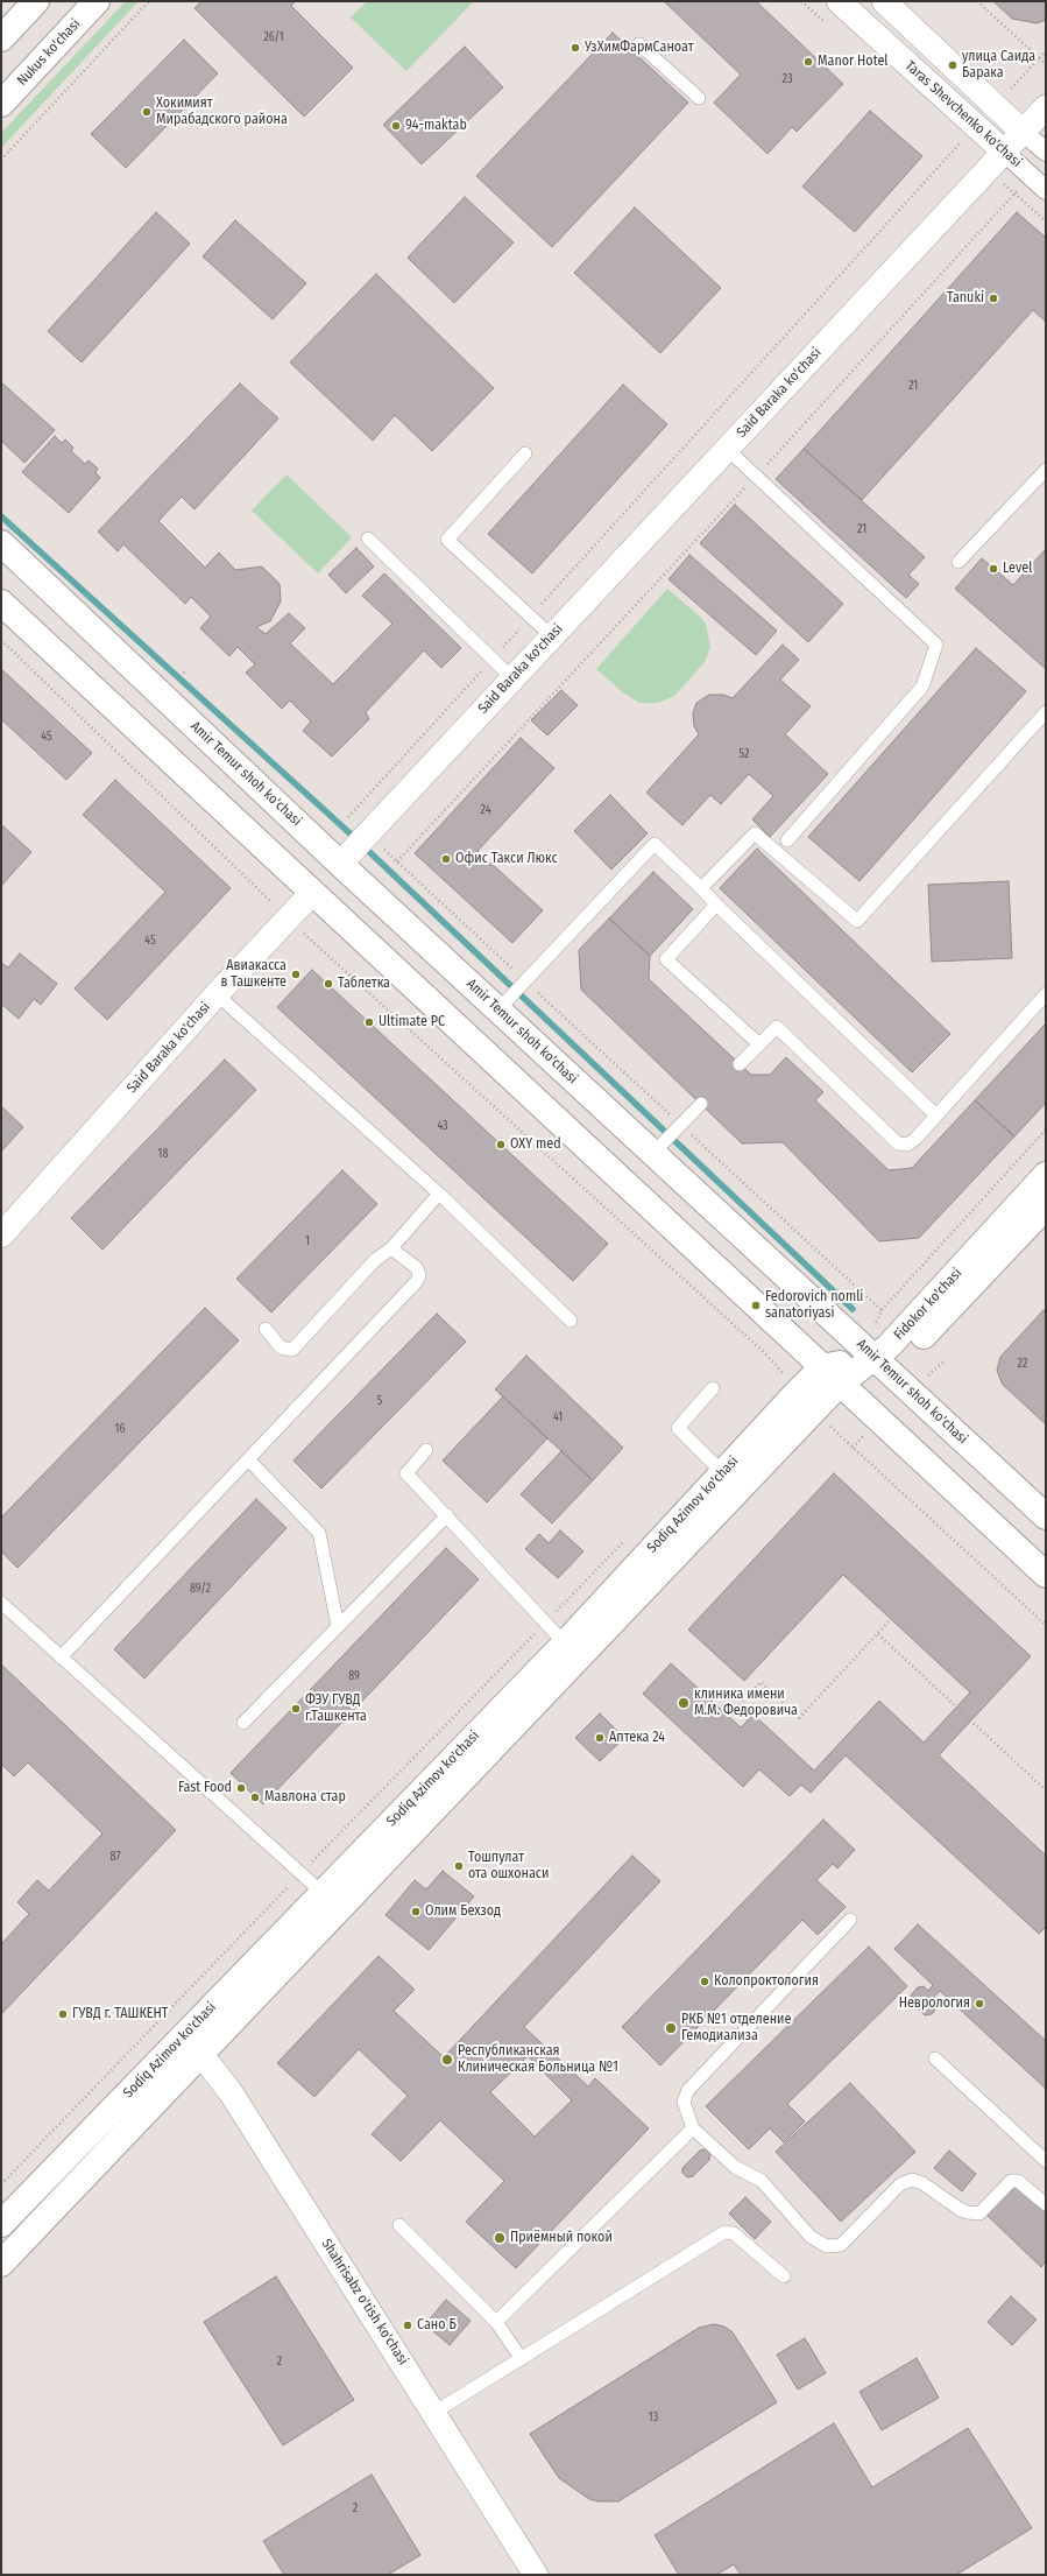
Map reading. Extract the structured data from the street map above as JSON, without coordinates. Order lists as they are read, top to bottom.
{
  "streets": {
    "main road": [
      "Nukus ko'chasi",
      "Said Baraka ko'chasi",
      "Amir Temur shoh ko'chasi",
      "Fidokor ko'chasi",
      "Sodiq Azimov ko'chasi"
    ],
    "street": ["Taras Shevchenko ko'chasi", "Shahrisabz o'tish ko'chasi"]
  },
  "crossings": [
    ["Taras Shevchenko ko'chasi", "Said Baraka ko'chasi"],
    ["Said Baraka ko'chasi", "Amir Temur shoh ko'chasi"],
    ["Amir Temur shoh ko'chasi", "Fidokor ko'chasi"],
    ["Fidokor ko'chasi", "Sodiq Azimov ko'chasi"],
    ["Sodiq Azimov ko'chasi", "Shahrisabz o'tish ko'chasi"]
  ],
  "places": [
    "УзХимФармСаноат",
    "Manor Hotel",
    "улица Саида Барака",
    "Хокимият Мирабадского района",
    "94-maktab",
    "Tanuki",
    "Level",
    "Офис Такси Люкс",
    "Авиакасса в Ташкенте",
    "Таблетка",
    "Ultimate PC",
    "OXY med",
    "Fedorovich nomli sanatoriyasi",
    "клиника имени М.М. Федоровича",
    "ФЭУ ГУВД г.Ташкента",
    "Аптека 24",
    "Fast Food",
    "Мавлона стар",
    "Тошпулат ота ошхонаси",
    "Олим Бехзод",
    "Колопроктология",
    "Неврология",
    "ГУВД г. ТАШКЕНТ",
    "РКБ №1 отделение Гемодиализа",
    "Республиканская Клиническая Больница №1",
    "Приёмный покой",
    "Сано Б"
  ],
  "house_numbers": [
    "26/1",
    "23",
    "21",
    "21",
    "45",
    "52",
    "24",
    "45",
    "43",
    "18",
    "1",
    "22",
    "5",
    "41",
    "16",
    "89/2",
    "89",
    "87",
    "2",
    "13",
    "2"
  ]
}
